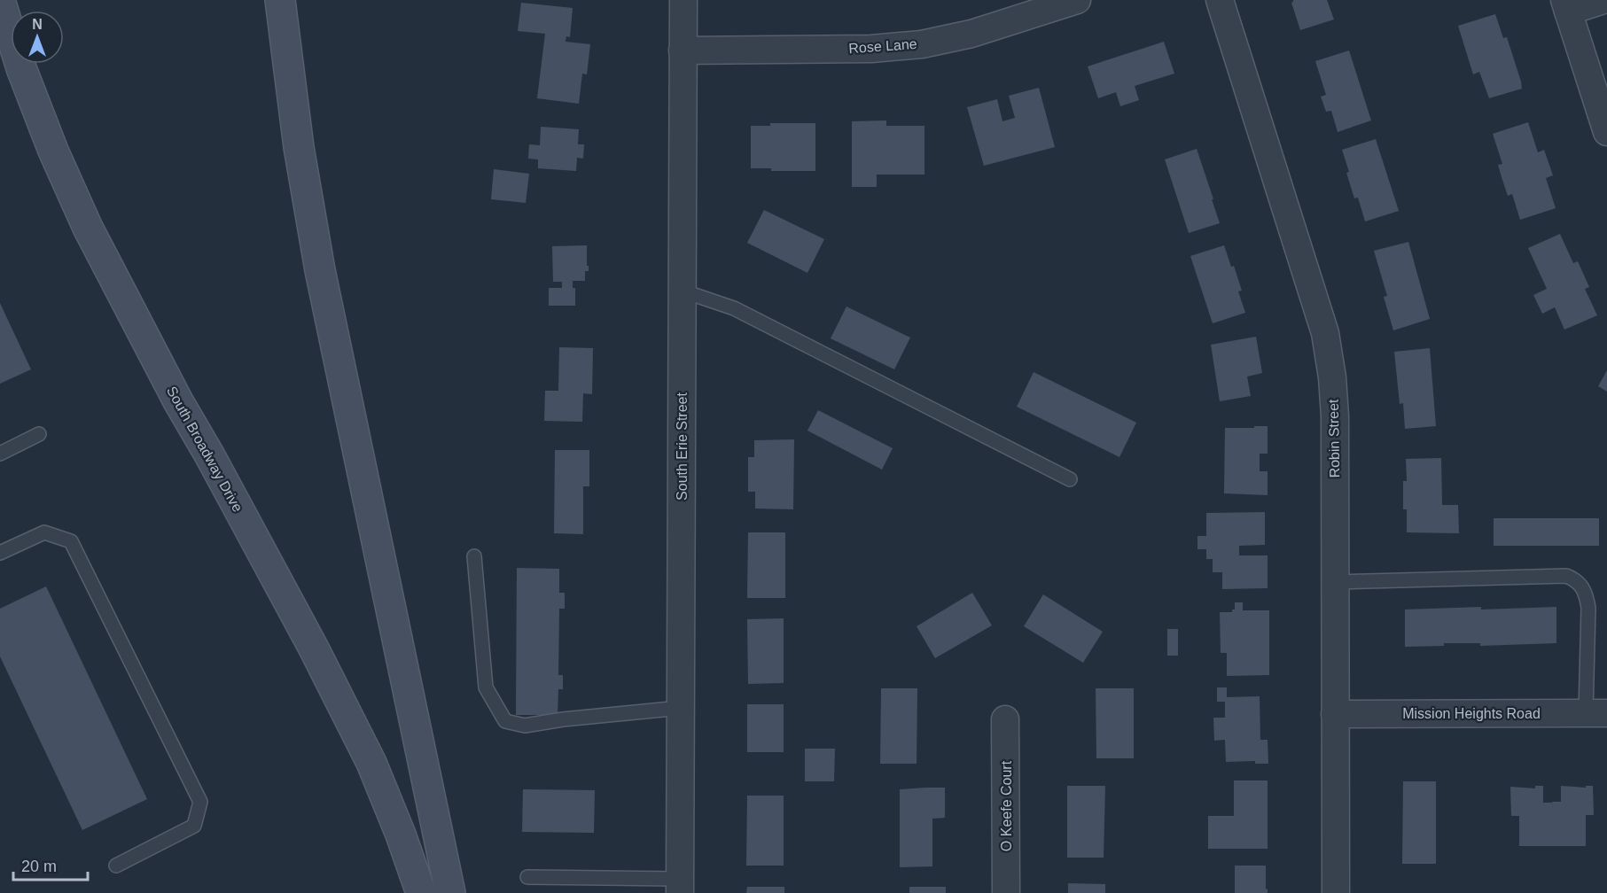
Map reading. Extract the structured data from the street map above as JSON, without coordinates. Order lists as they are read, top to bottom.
{
  "streets": {
    "main road": ["South Broadway Drive"],
    "street": [
      "Rose Lane",
      "Robin Street",
      "South Erie Street",
      "Mission Heights Road",
      "O Keefe Court"
    ]
  },
  "crossings": [
    ["Rose Lane", "South Erie Street"],
    ["Robin Street", "Mission Heights Road"]
  ],
  "scale_bar": "20 m",
  "north": "top"
}
